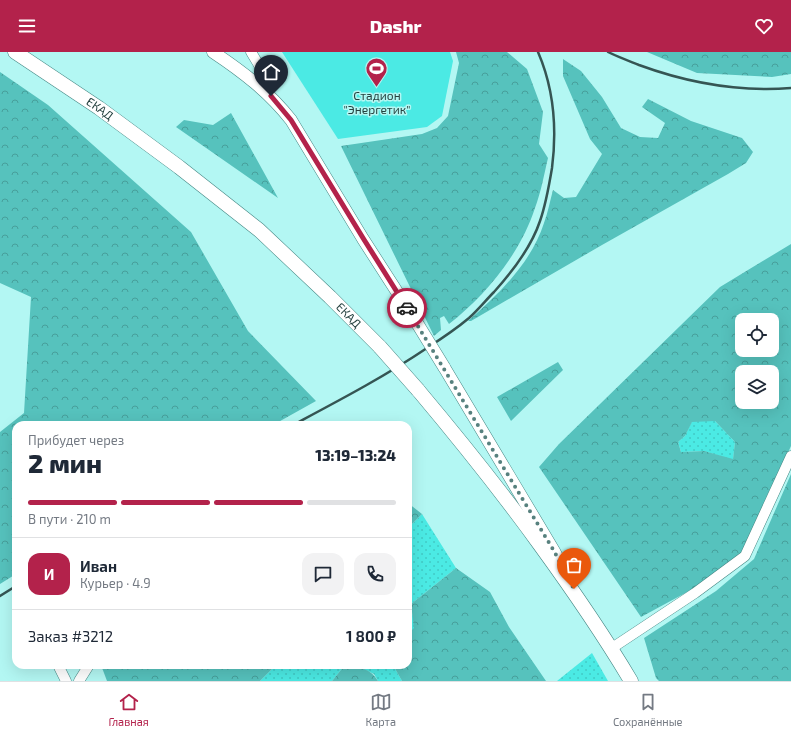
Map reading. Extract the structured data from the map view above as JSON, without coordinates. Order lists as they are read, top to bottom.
{
  "streets": {
    "highway": ["ЕКАД"]
  },
  "places": {
    "sports": ["Стадион \"Энергетик\""]
  },
  "page": {
    "header": "Dashr",
    "heading": ["2 мин", "Прибудет через", "13:19–13:24"],
    "panel": [
      "Иван",
      "Курьер · 4.9",
      "Заказ #3212",
      "1 800 ₽"
    ],
    "bar": "В пути · 210 m",
    "round": "И",
    "tabs": ["Главная", "Карта", "Сохранённые"]
  }
}
